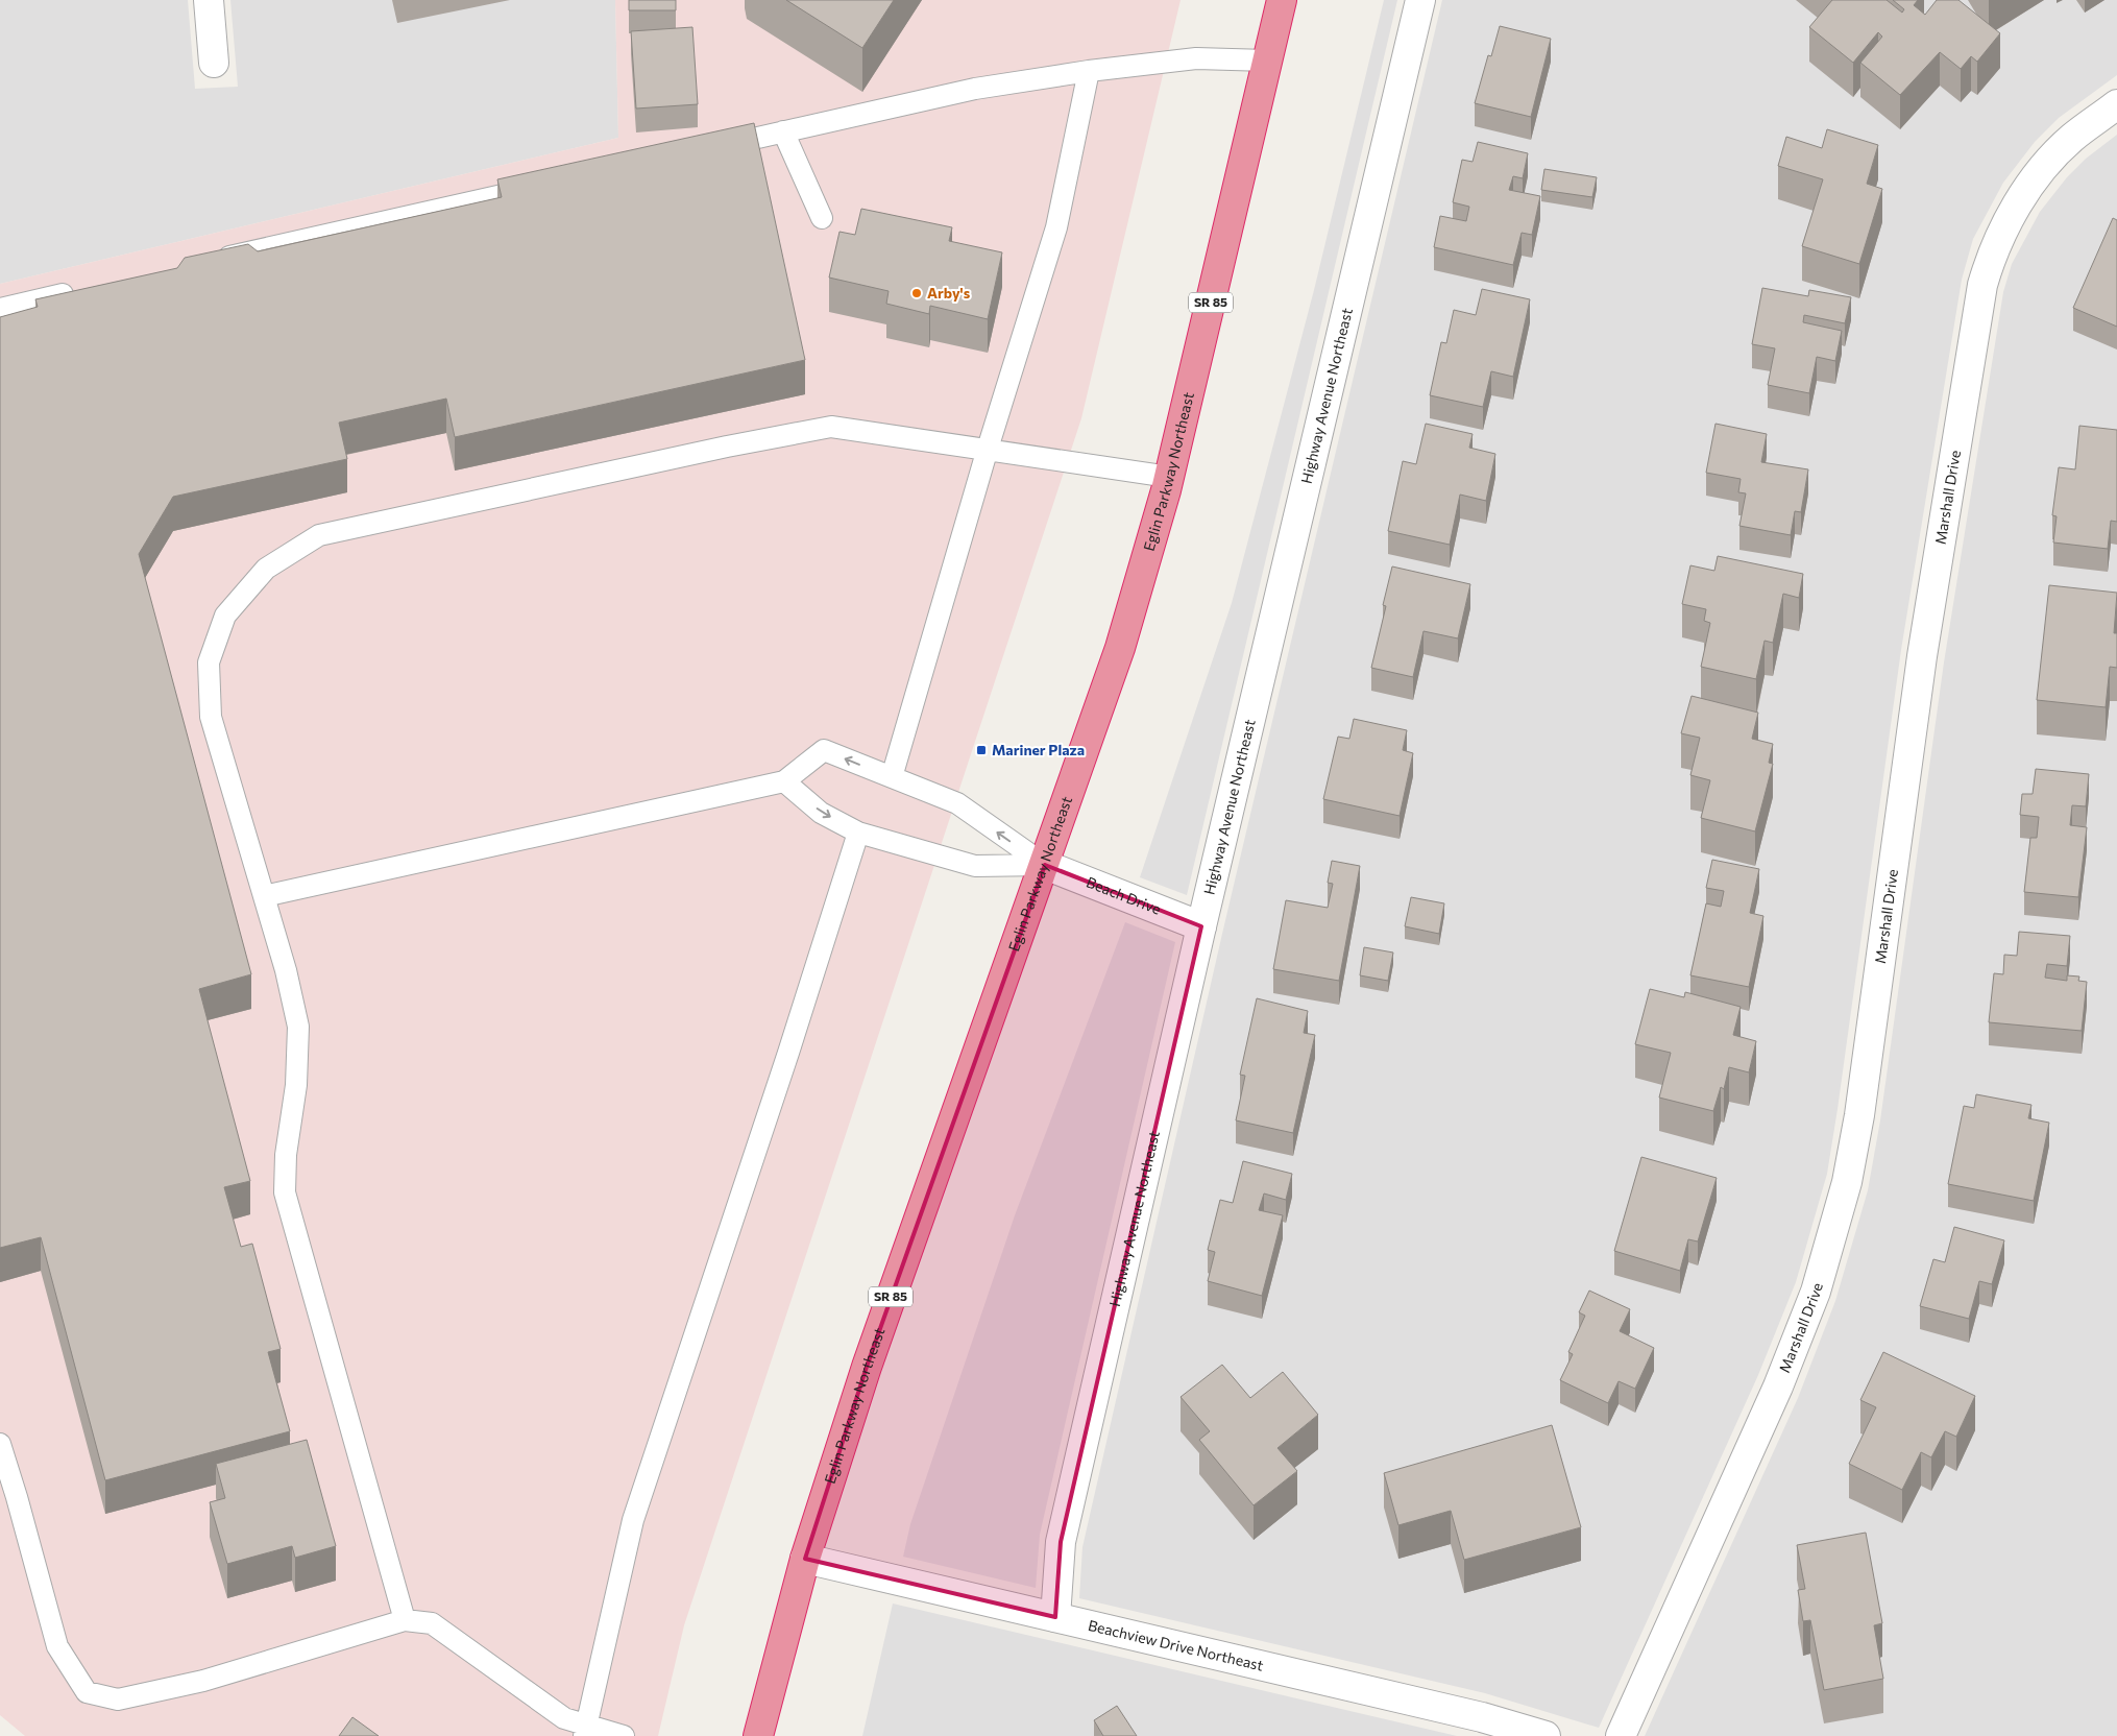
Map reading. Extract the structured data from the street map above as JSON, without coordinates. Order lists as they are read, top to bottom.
{
  "streets": {
    "highway": ["SR 85", "Eglin Parkway Northeast"],
    "street": [
      "Highway Avenue Northeast",
      "Marshall Drive",
      "Beach Drive",
      "Beachview Drive Northeast"
    ]
  },
  "crossings": [
    ["Highway Avenue Northeast", "Beach Drive"],
    ["Highway Avenue Northeast", "Beachview Drive Northeast"],
    ["Eglin Parkway Northeast", "Beach Drive"],
    ["Eglin Parkway Northeast", "Beachview Drive Northeast"]
  ],
  "places": {
    "other": ["Arby's"],
    "transit": ["Mariner Plaza"]
  }
}
